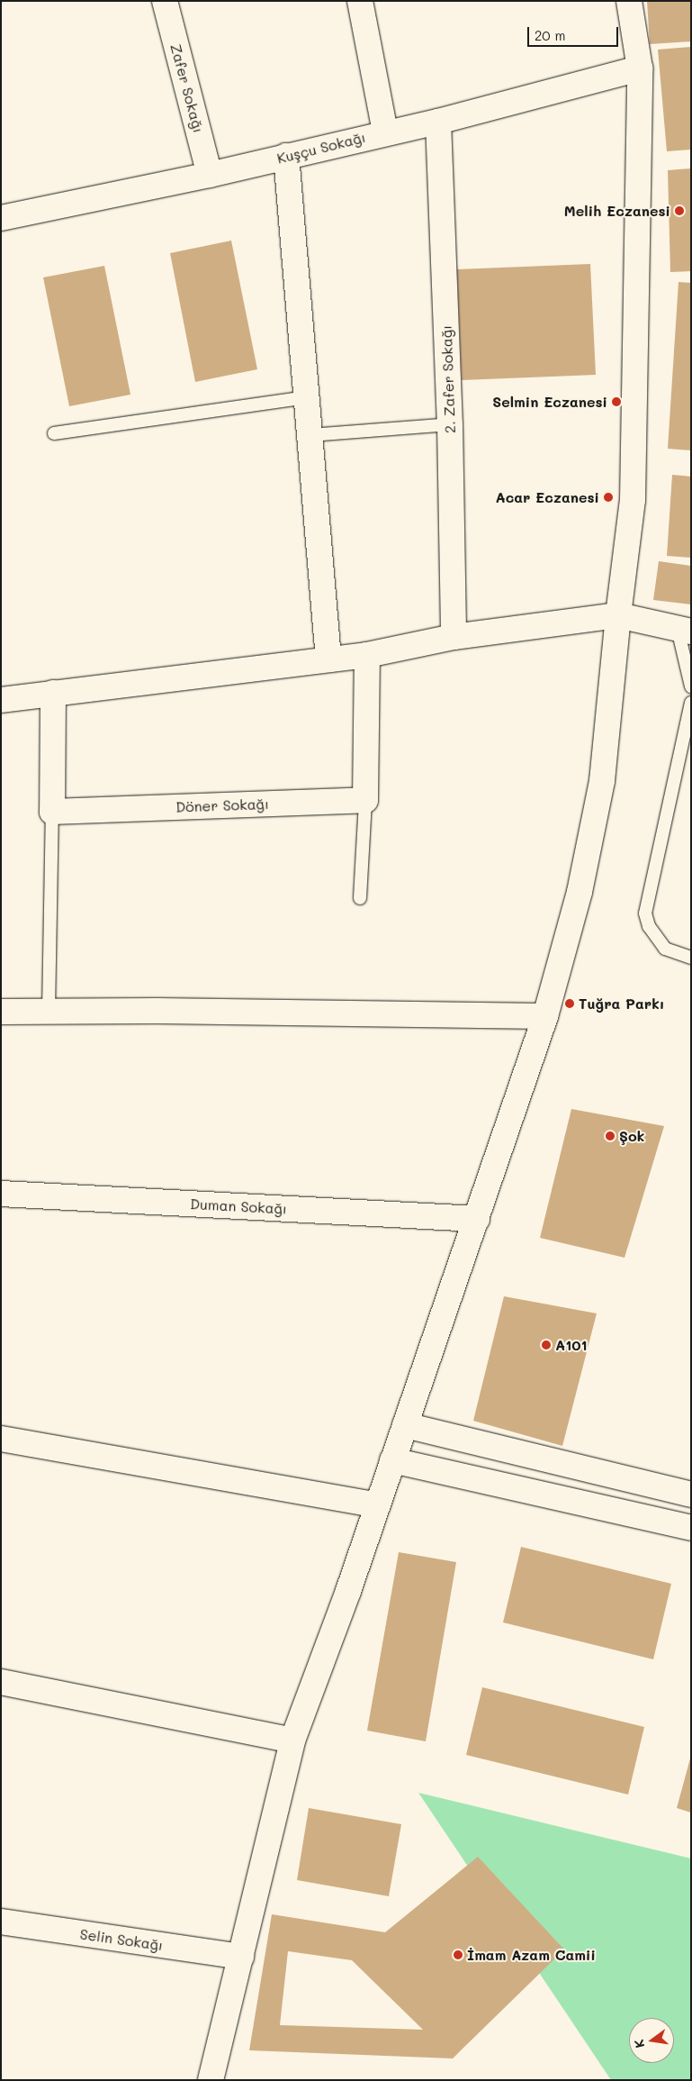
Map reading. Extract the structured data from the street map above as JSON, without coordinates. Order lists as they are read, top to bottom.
{
  "streets": {
    "street": [
      "Zafer Sokağı",
      "Kuşçu Sokağı",
      "2. Zafer Sokağı",
      "Döner Sokağı",
      "Duman Sokağı",
      "Selin Sokağı"
    ]
  },
  "crossings": [
    ["Zafer Sokağı", "Kuşçu Sokağı"],
    ["Kuşçu Sokağı", "2. Zafer Sokağı"]
  ],
  "places": [
    "Melih Eczanesi",
    "Selmin Eczanesi",
    "Acar Eczanesi",
    "Tuğra Parkı",
    "Şok",
    "A101",
    "İmam Azam Camii"
  ],
  "scale_bar": "20 m",
  "north": "left"
}
